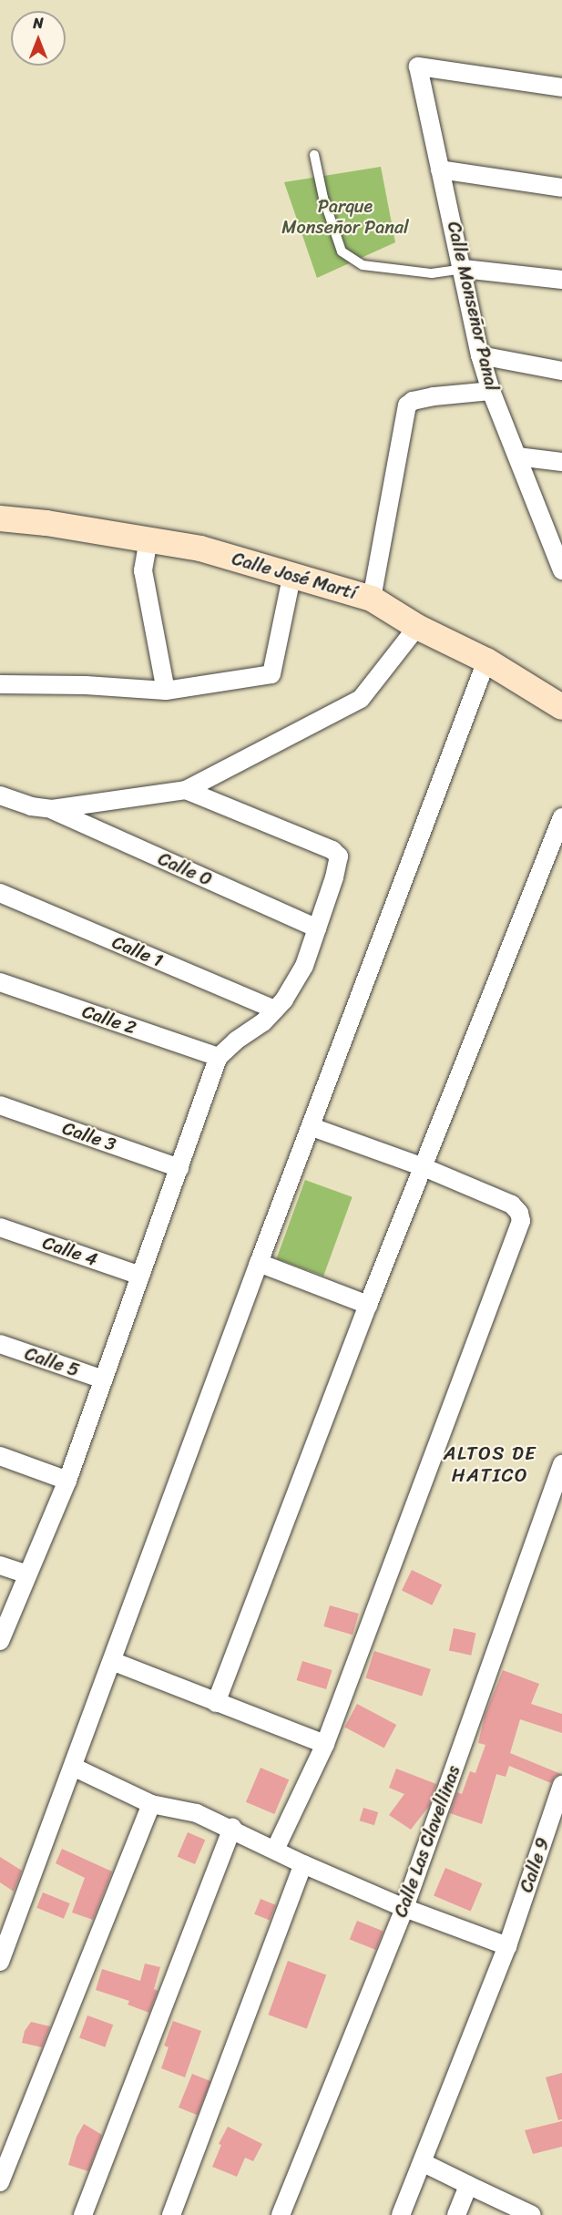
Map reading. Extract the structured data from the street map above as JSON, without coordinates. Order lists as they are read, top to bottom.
{
  "streets": {
    "main road": ["Calle José Martí"],
    "street": [
      "Calle Monseñor Panal",
      "Calle 0",
      "Calle 1",
      "Calle 2",
      "Calle 3",
      "Calle 4",
      "Calle 5",
      "Calle Las Clavellinas",
      "Calle 9"
    ]
  },
  "districts": ["ALTOS DE HATICO"],
  "parks": ["Parque Monseñor Panal"],
  "north": "top"
}
